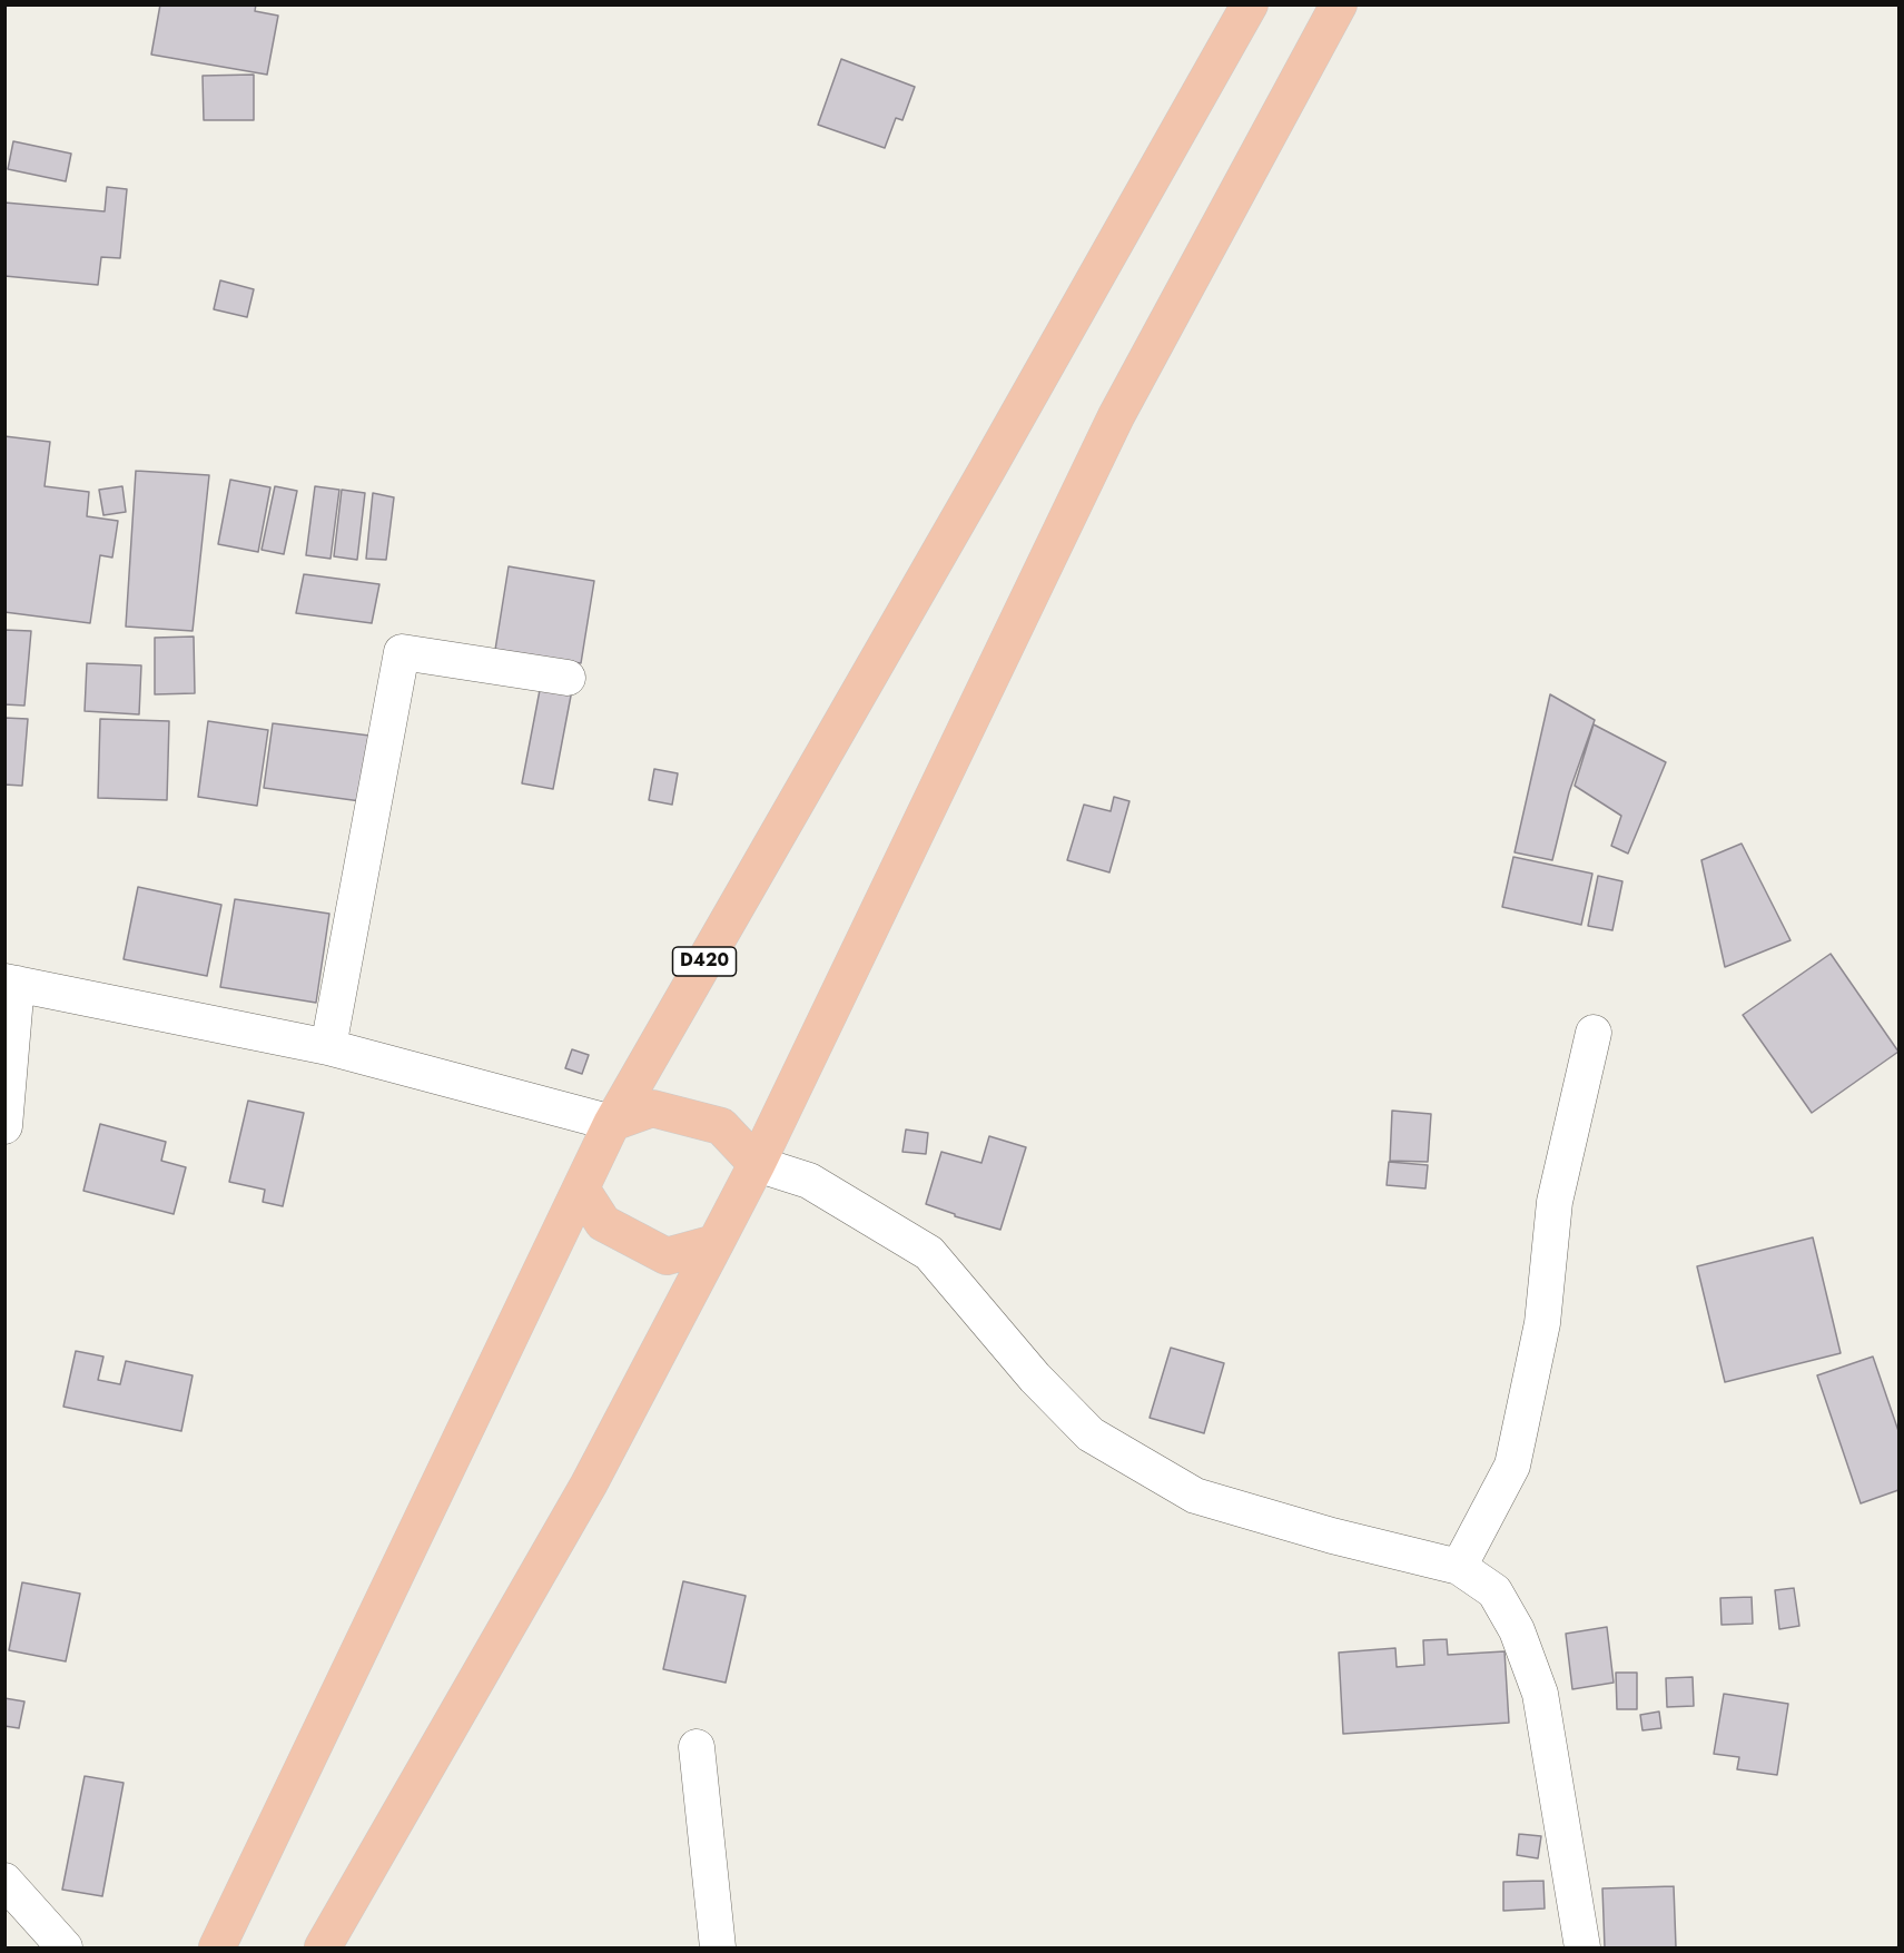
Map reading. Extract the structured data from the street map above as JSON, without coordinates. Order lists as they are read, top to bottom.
{
  "streets": {
    "main road": ["D420"]
  }
}
